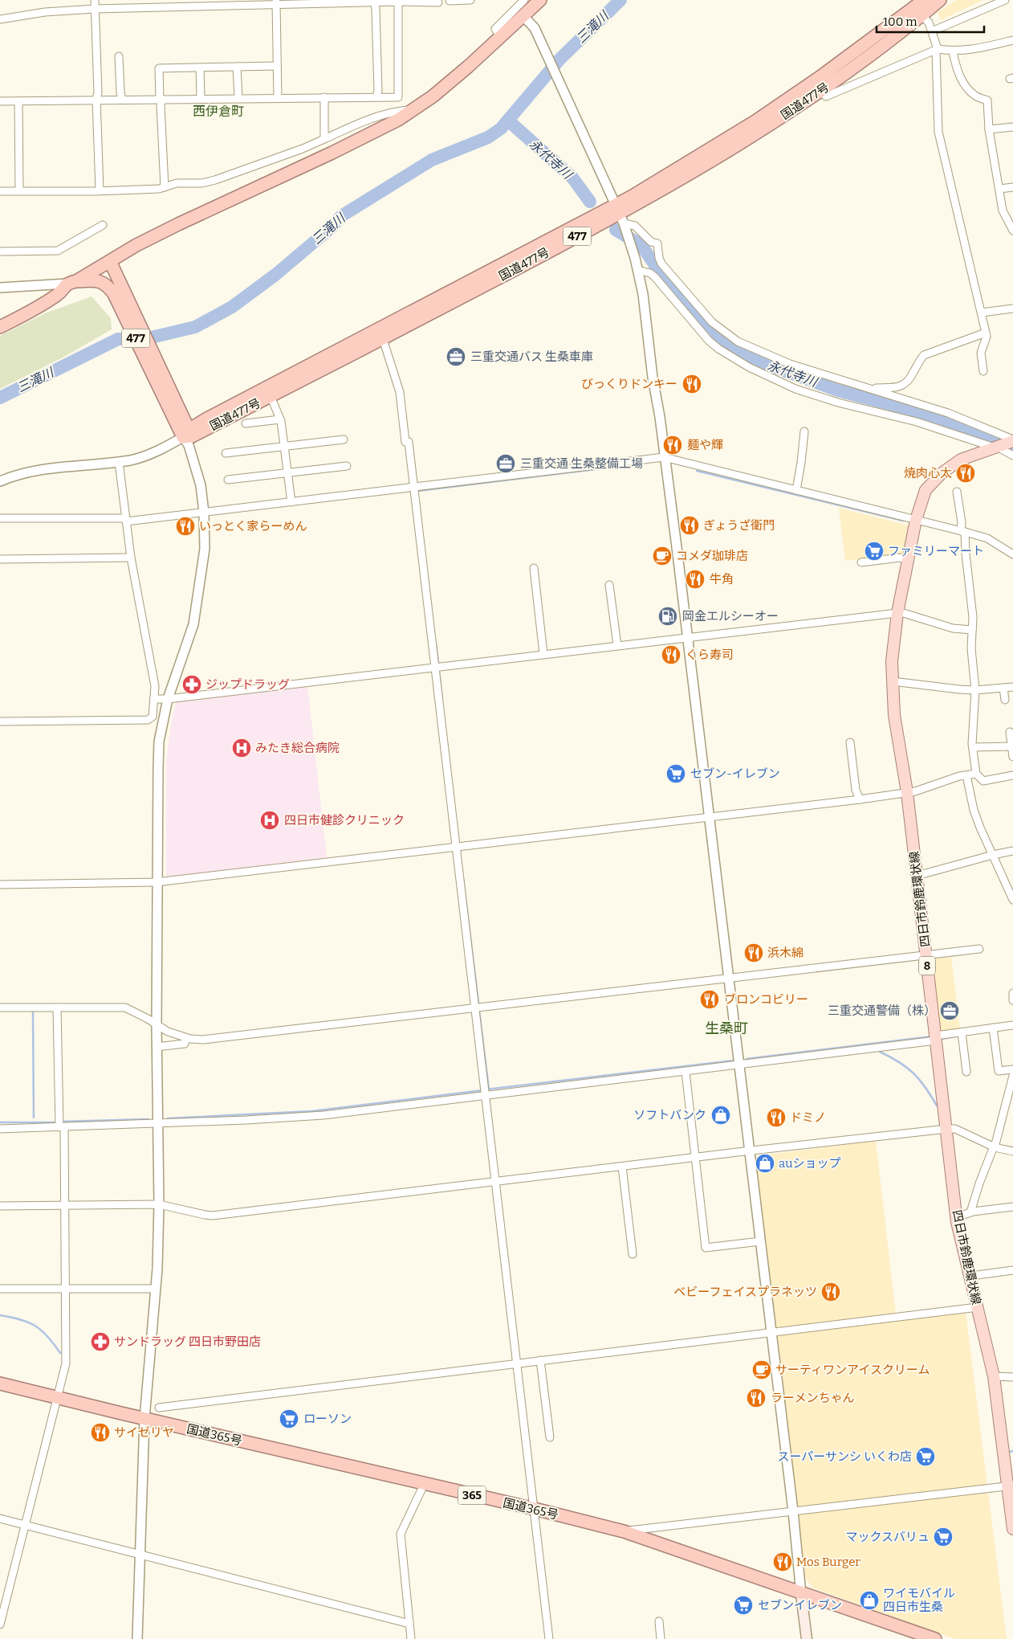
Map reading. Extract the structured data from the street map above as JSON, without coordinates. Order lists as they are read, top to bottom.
{
  "streets": {
    "highway": [
      "国道477号",
      "477",
      "国道365号",
      "365"
    ],
    "main road": ["四日市鈴鹿環状線", "8"]
  },
  "crossings": [
    ["国道477号", "477"]
  ],
  "districts": ["西伊倉町", "生桑町"],
  "water": ["三滝川", "永代寺川"],
  "places": {
    "office": ["三重交通バス 生桑車庫", "三重交通 生桑整備工場", "三重交通警備（株）"],
    "restaurant": [
      "びっくりドンキー",
      "麺や輝",
      "焼肉心太",
      "ぎょうざ衛門",
      "いっとく家らーめん",
      "牛角",
      "くら寿司",
      "浜木綿",
      "ブロンコビリー",
      "ドミノ",
      "ベビーフェイスプラネッツ",
      "ラーメンちゃん",
      "サイゼリヤ",
      "Mos Burger"
    ],
    "supermarket": [
      "ファミリーマート",
      "セブン-イレブン",
      "ローソン",
      "スーパーサンシ いくわ店",
      "マックスバリュ",
      "セブンイレブン"
    ],
    "cafe": ["コメダ珈琲店", "サーティワンアイスクリーム"],
    "fuel station": ["岡金エルシーオー"],
    "pharmacy": ["ジップドラッグ", "サンドラッグ 四日市野田店"],
    "hospital": ["みたき総合病院", "四日市健診クリニック"],
    "shop": ["ソフトバンク", "auショップ", "ワイモバイル 四日市生桑"]
  },
  "scale_bar": "100 m"
}
